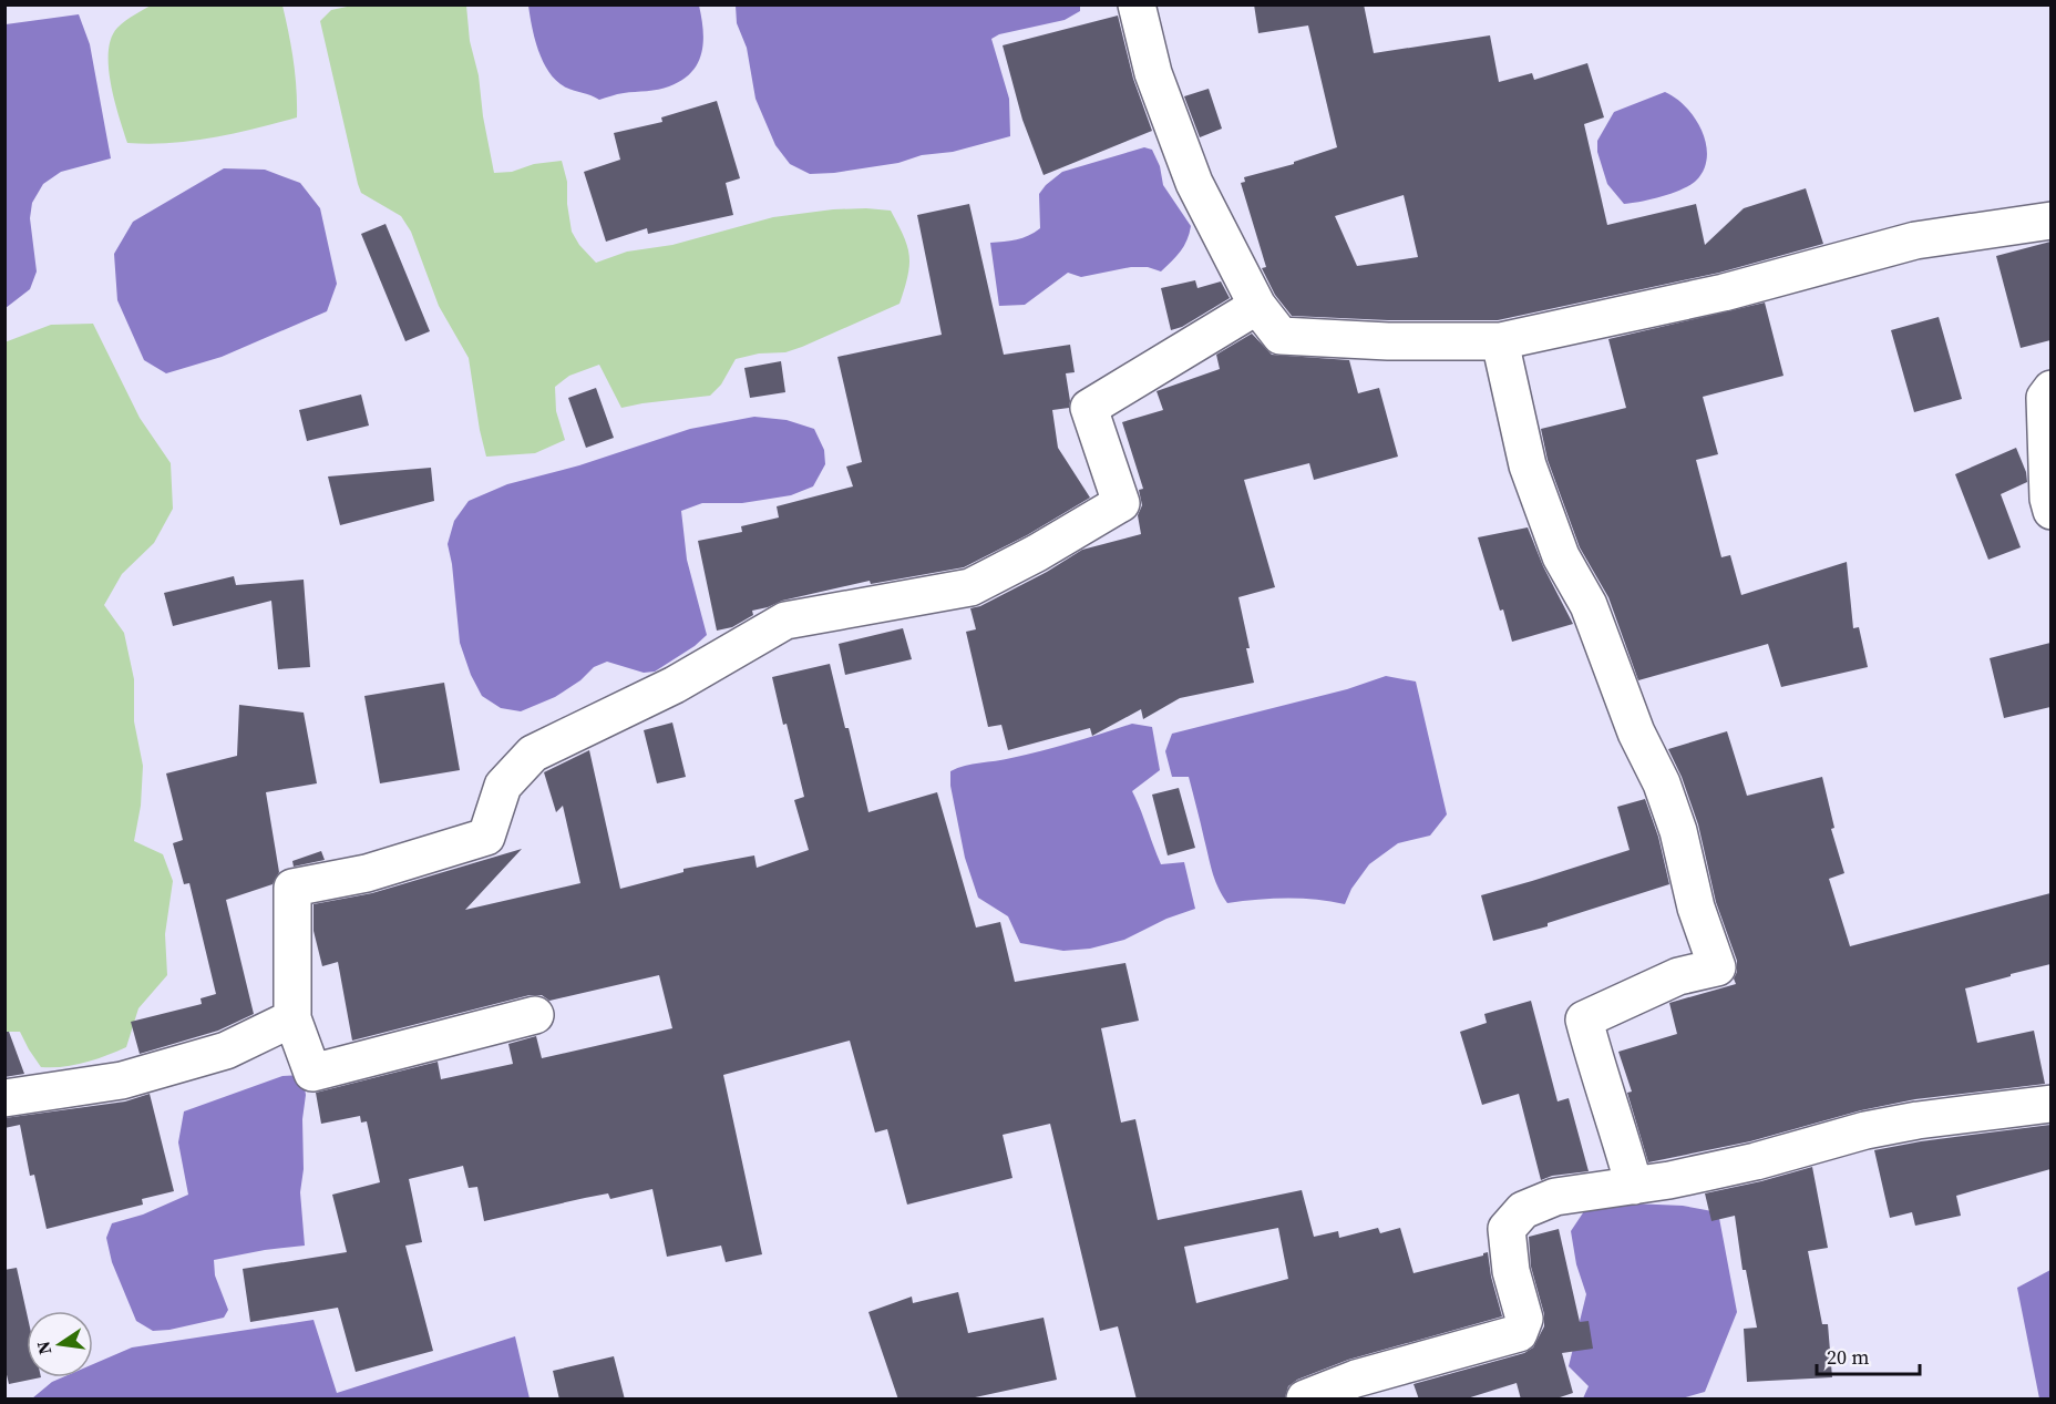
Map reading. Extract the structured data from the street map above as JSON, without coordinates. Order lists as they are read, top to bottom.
{
  "scale_bar": "20 m",
  "north": "left"
}
